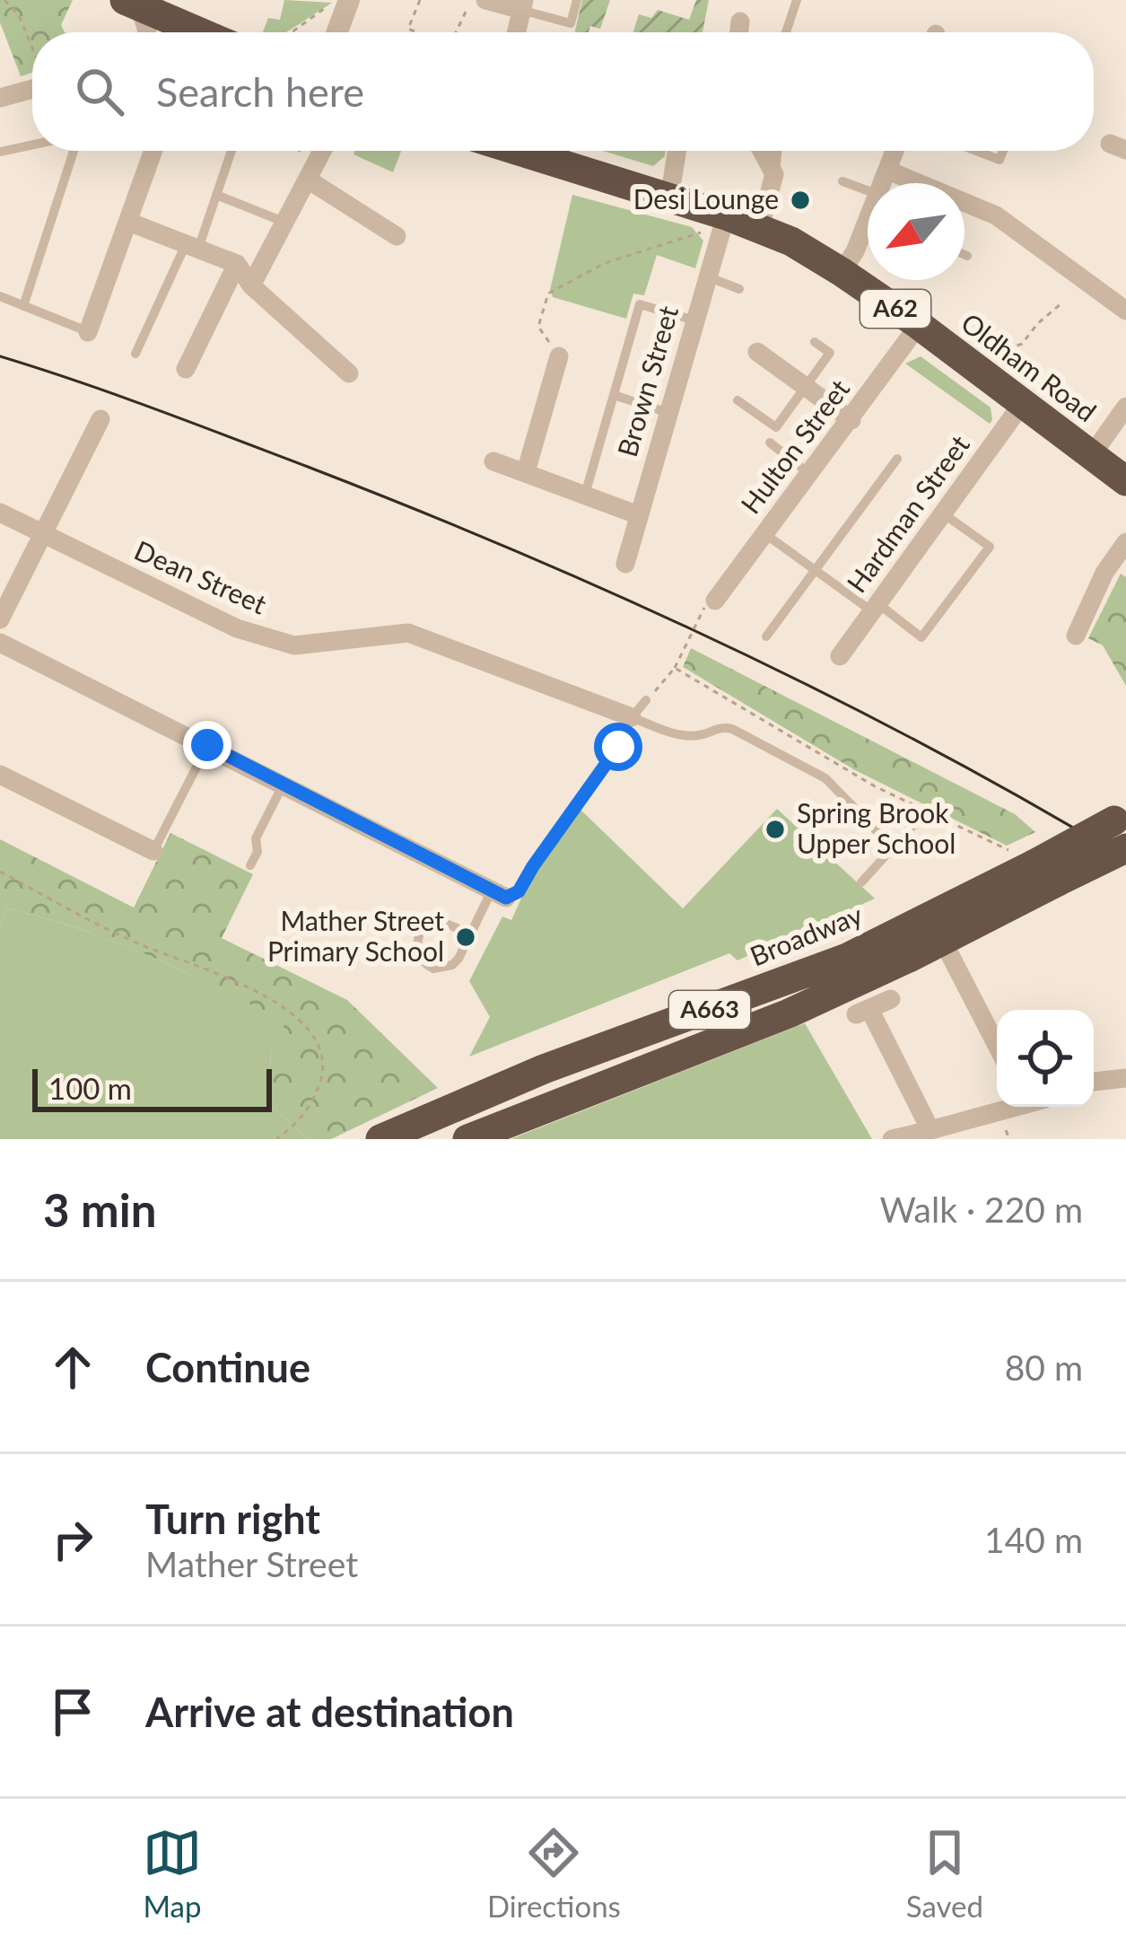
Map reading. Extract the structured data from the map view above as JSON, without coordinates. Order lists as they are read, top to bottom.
{
  "streets": {
    "highway": [
      "A62",
      "Oldham Road",
      "Broadway",
      "A663"
    ],
    "street": [
      "Brown Street",
      "Hulton Street",
      "Hardman Street",
      "Dean Street"
    ]
  },
  "crossings": [
    ["Oldham Road", "Brown Street"],
    ["Oldham Road", "Hulton Street"],
    ["Oldham Road", "Hardman Street"]
  ],
  "places": ["Desi Lounge", "Spring Brook Upper School", "Mather Street Primary School"],
  "scale_bar": "100 m",
  "north": "bottom left",
  "page": {
    "search": "Search here",
    "scale": "100 m",
    "heading": ["3 min", "Walk · 220 m"],
    "list": [
      ["Continue", "80 m"],
      ["Turn right", "Mather Street", "140 m"],
      "Arrive at destination"
    ],
    "nav": ["Map", "Directions", "Saved"]
  }
}
